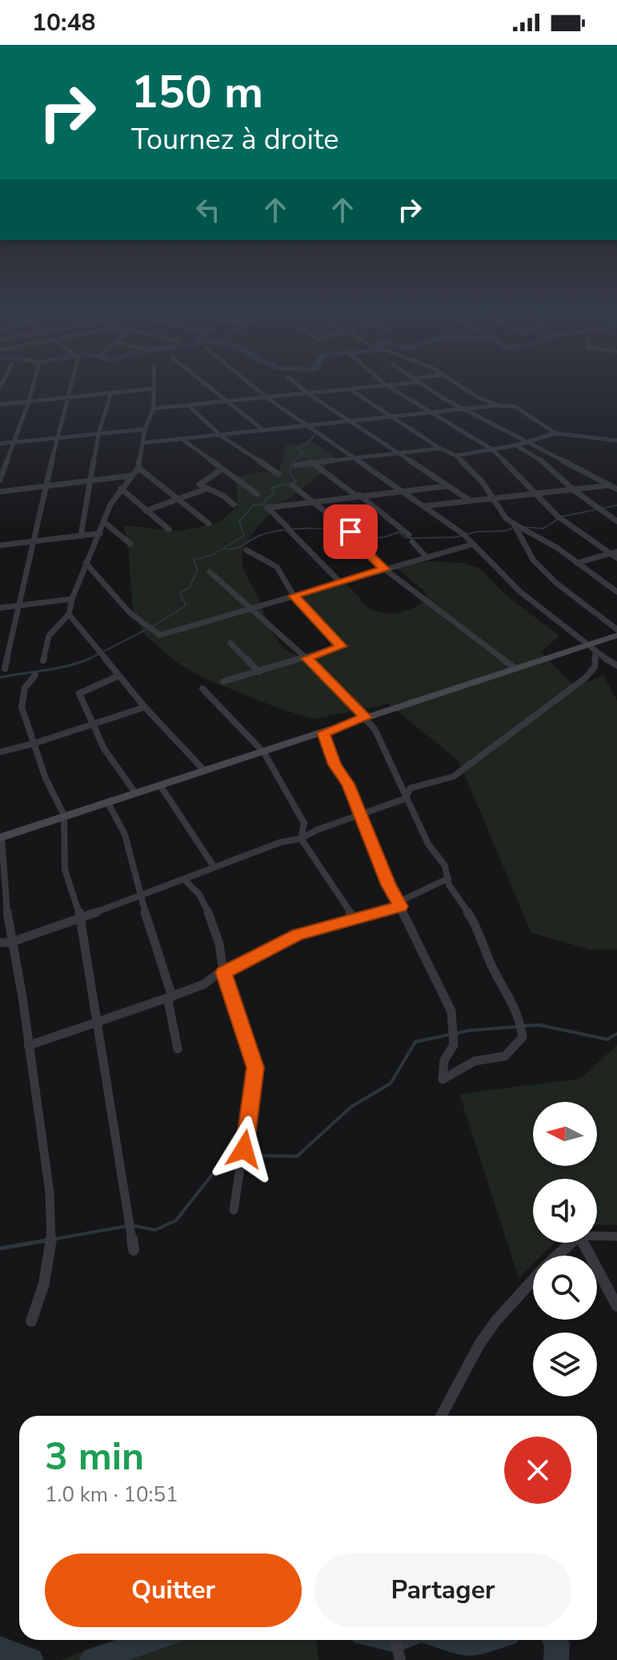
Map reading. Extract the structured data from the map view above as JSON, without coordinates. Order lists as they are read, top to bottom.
{
  "north": "left",
  "page": {
    "status": "10:48",
    "turn": ["150 m", "Tournez à droite"],
    "heading": ["3 min", "1.0 km · 10:51"],
    "buttons": ["Quitter", "Partager"]
  }
}
